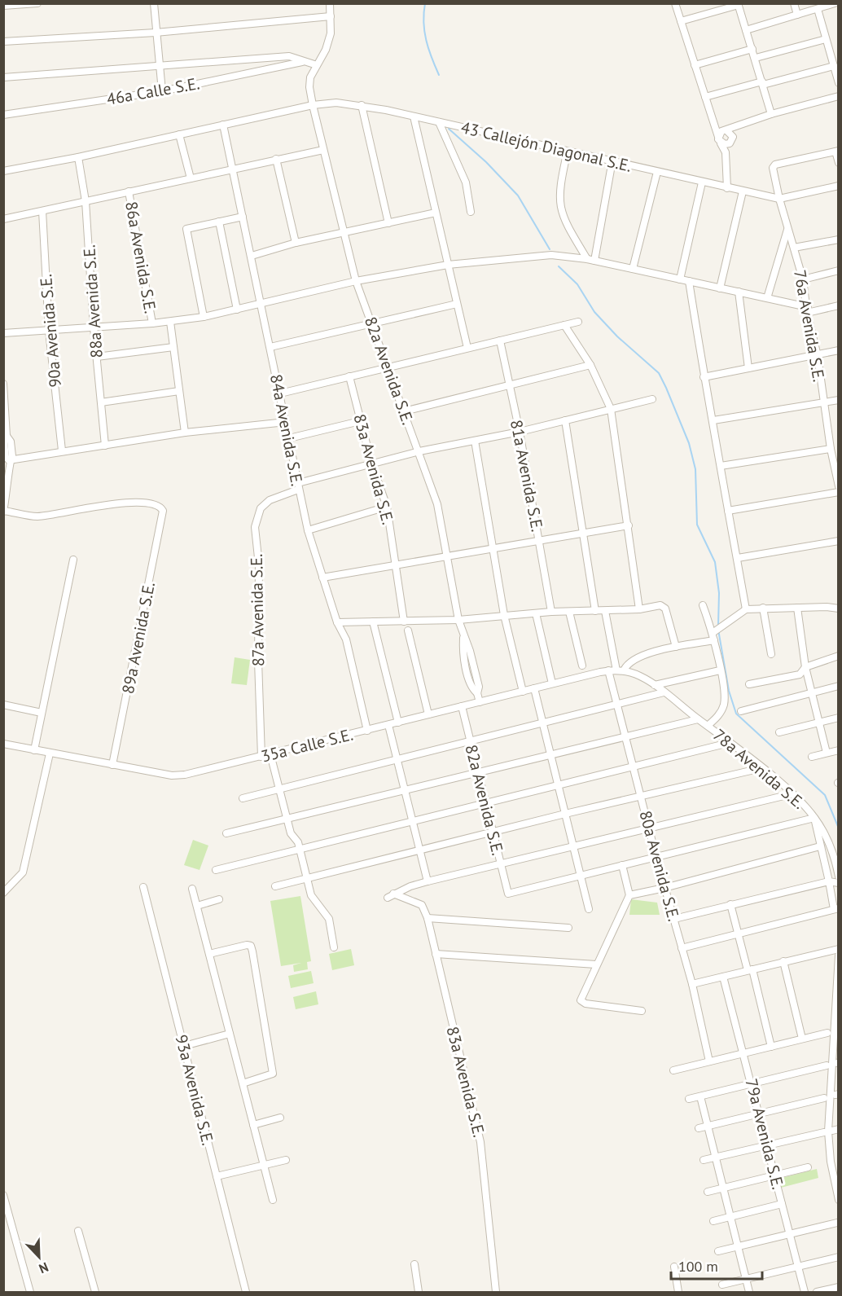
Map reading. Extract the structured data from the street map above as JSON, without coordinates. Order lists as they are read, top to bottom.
{
  "streets": {
    "street": [
      "46a Calle S.E.",
      "43 Callejón Diagonal S.E.",
      "86a Avenida S.E.",
      "88a Avenida S.E.",
      "76a Avenida S.E.",
      "90a Avenida S.E.",
      "82a Avenida S.E.",
      "84a Avenida S.E.",
      "83a Avenida S.E.",
      "81a Avenida S.E.",
      "87a Avenida S.E.",
      "89a Avenida S.E.",
      "35a Calle S.E.",
      "78a Avenida S.E.",
      "80a Avenida S.E.",
      "93a Avenida S.E.",
      "79a Avenida S.E."
    ]
  },
  "crossings": [
    ["43 Callejón Diagonal S.E.", "88a Avenida S.E."],
    ["43 Callejón Diagonal S.E.", "76a Avenida S.E."],
    ["43 Callejón Diagonal S.E.", "82a Avenida S.E."],
    ["43 Callejón Diagonal S.E.", "84a Avenida S.E."],
    ["82a Avenida S.E.", "87a Avenida S.E."],
    ["82a Avenida S.E.", "35a Calle S.E."],
    ["84a Avenida S.E.", "87a Avenida S.E."],
    ["84a Avenida S.E.", "35a Calle S.E."],
    ["83a Avenida S.E.", "87a Avenida S.E."],
    ["81a Avenida S.E.", "87a Avenida S.E."],
    ["87a Avenida S.E.", "35a Calle S.E."],
    ["89a Avenida S.E.", "35a Calle S.E."],
    ["35a Calle S.E.", "80a Avenida S.E."]
  ],
  "scale_bar": "100 m",
  "north": "bottom right"
}
